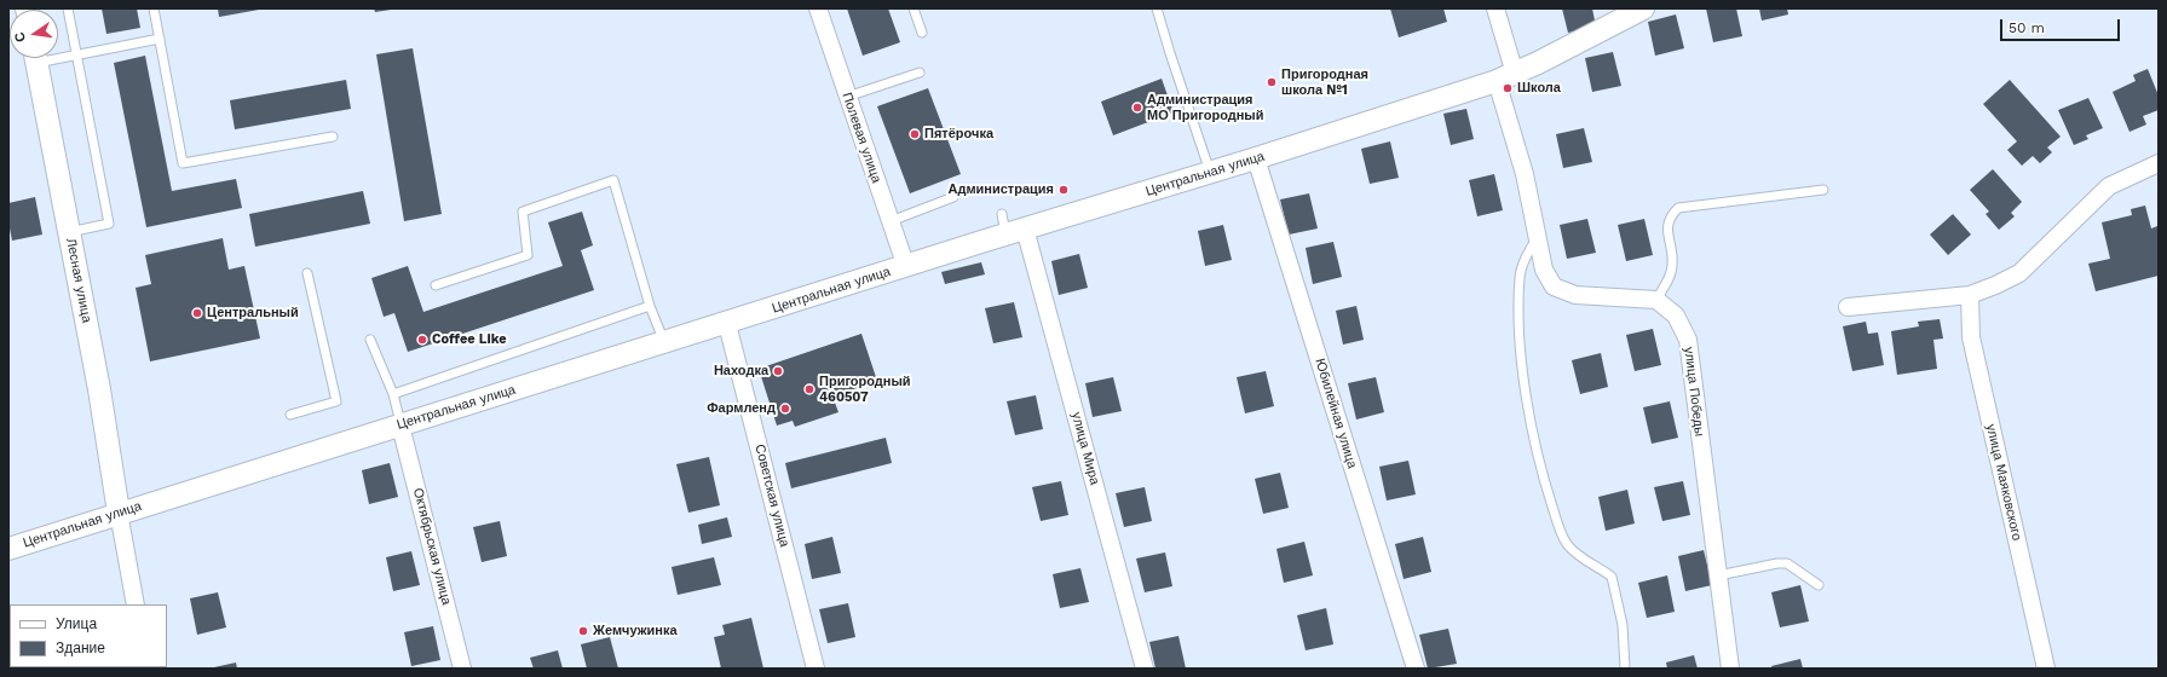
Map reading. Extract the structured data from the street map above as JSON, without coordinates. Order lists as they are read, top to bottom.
{
  "streets": {
    "street": [
      "Полевая улица",
      "Центральная улица",
      "Лесная улица",
      "улица Победы",
      "Юбилейная улица",
      "улица Мира",
      "улица Маяковского",
      "Советская улица",
      "Октябрьская улица"
    ]
  },
  "crossings": [
    ["Полевая улица", "Центральная улица"],
    ["Центральная улица", "Лесная улица"],
    ["Центральная улица", "Юбилейная улица"],
    ["Центральная улица", "улица Мира"],
    ["Центральная улица", "Советская улица"],
    ["Центральная улица", "Октябрьская улица"]
  ],
  "places": [
    "Пригородная школа №1",
    "Школа",
    "Администрация МО Пригородный",
    "Пятёрочка",
    "Администрация",
    "Центральный",
    "Coffee Like",
    "Находка",
    "Пригородный 460507",
    "Фармленд",
    "Жемчужинка"
  ],
  "legend": ["Улица", "Здание"],
  "scale_bar": "50 m",
  "north": "left"
}
